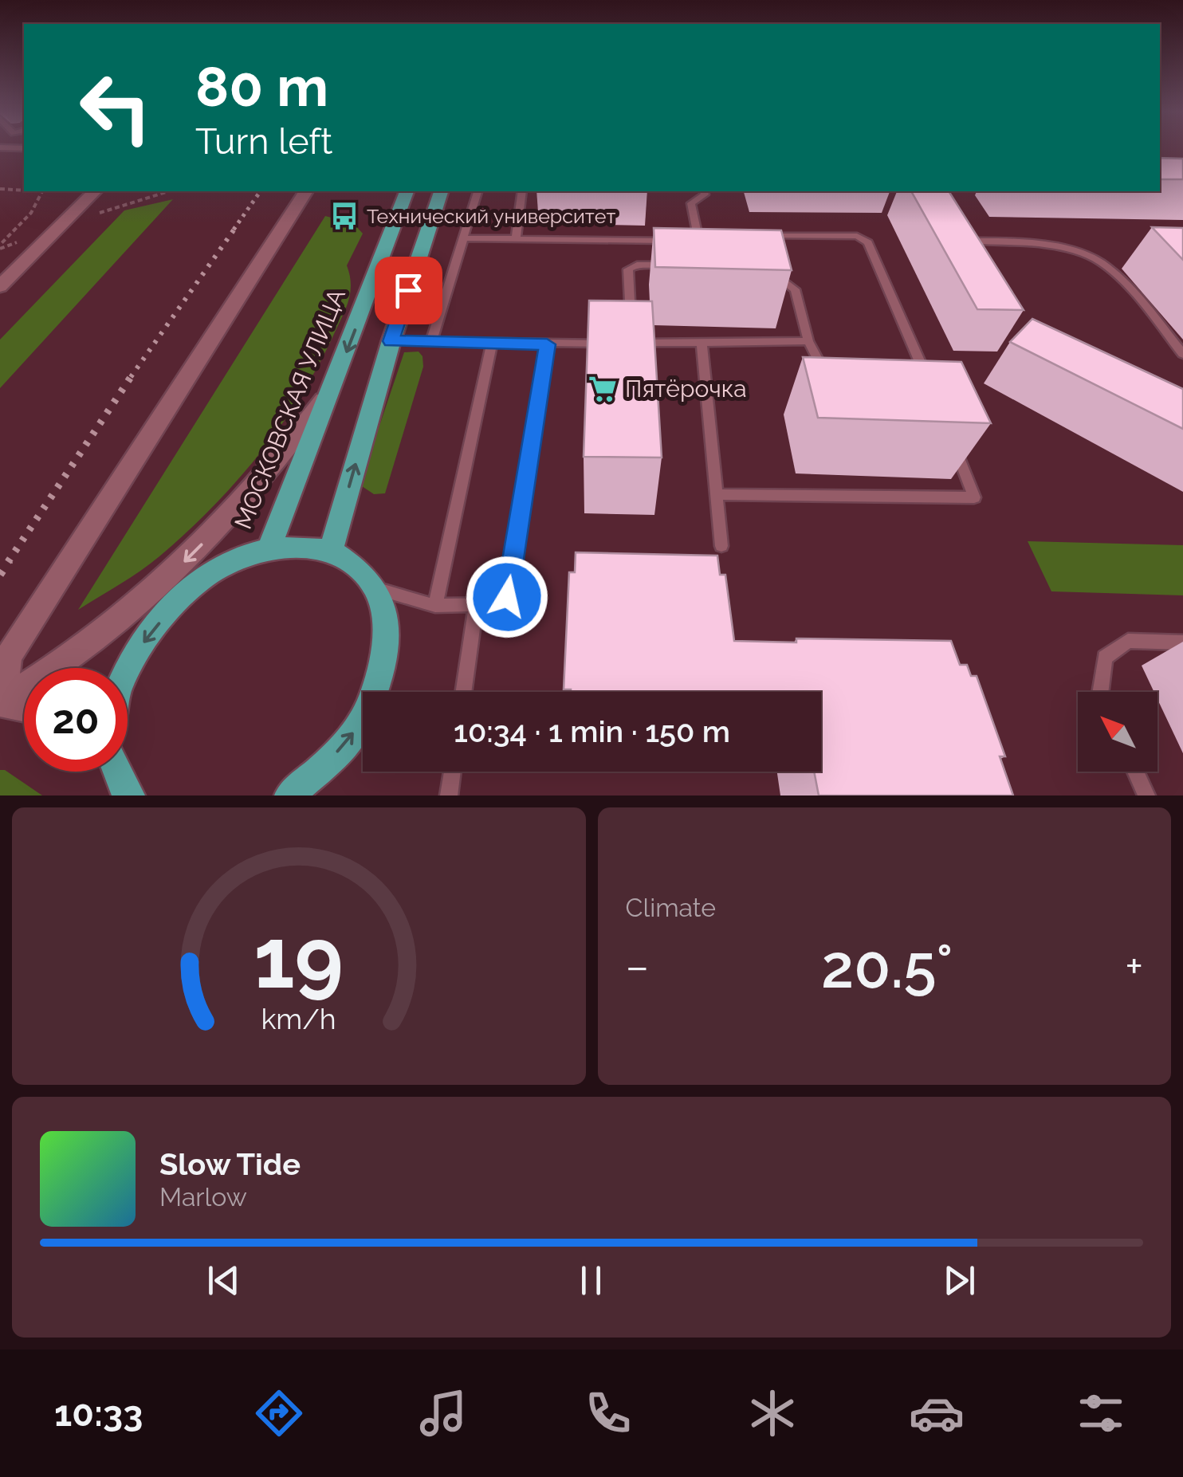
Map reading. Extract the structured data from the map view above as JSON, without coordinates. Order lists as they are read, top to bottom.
{
  "streets": {
    "main road": ["МОСКОВСКАЯ УЛИЦА"]
  },
  "places": {
    "bus stop": ["Технический университет"],
    "supermarket": ["Пятёрочка"]
  },
  "north": "top left",
  "page": {
    "turn": ["80 m", "Turn left"],
    "limit": "20",
    "trip": "10:34 · 1 min · 150 m",
    "tile": "Climate",
    "heat": ["−", "20.5°", "+"],
    "song": ["Slow Tide", "Marlow"],
    "tabs": "10:33",
    "gauge": ["19", "km/h"]
  }
}
